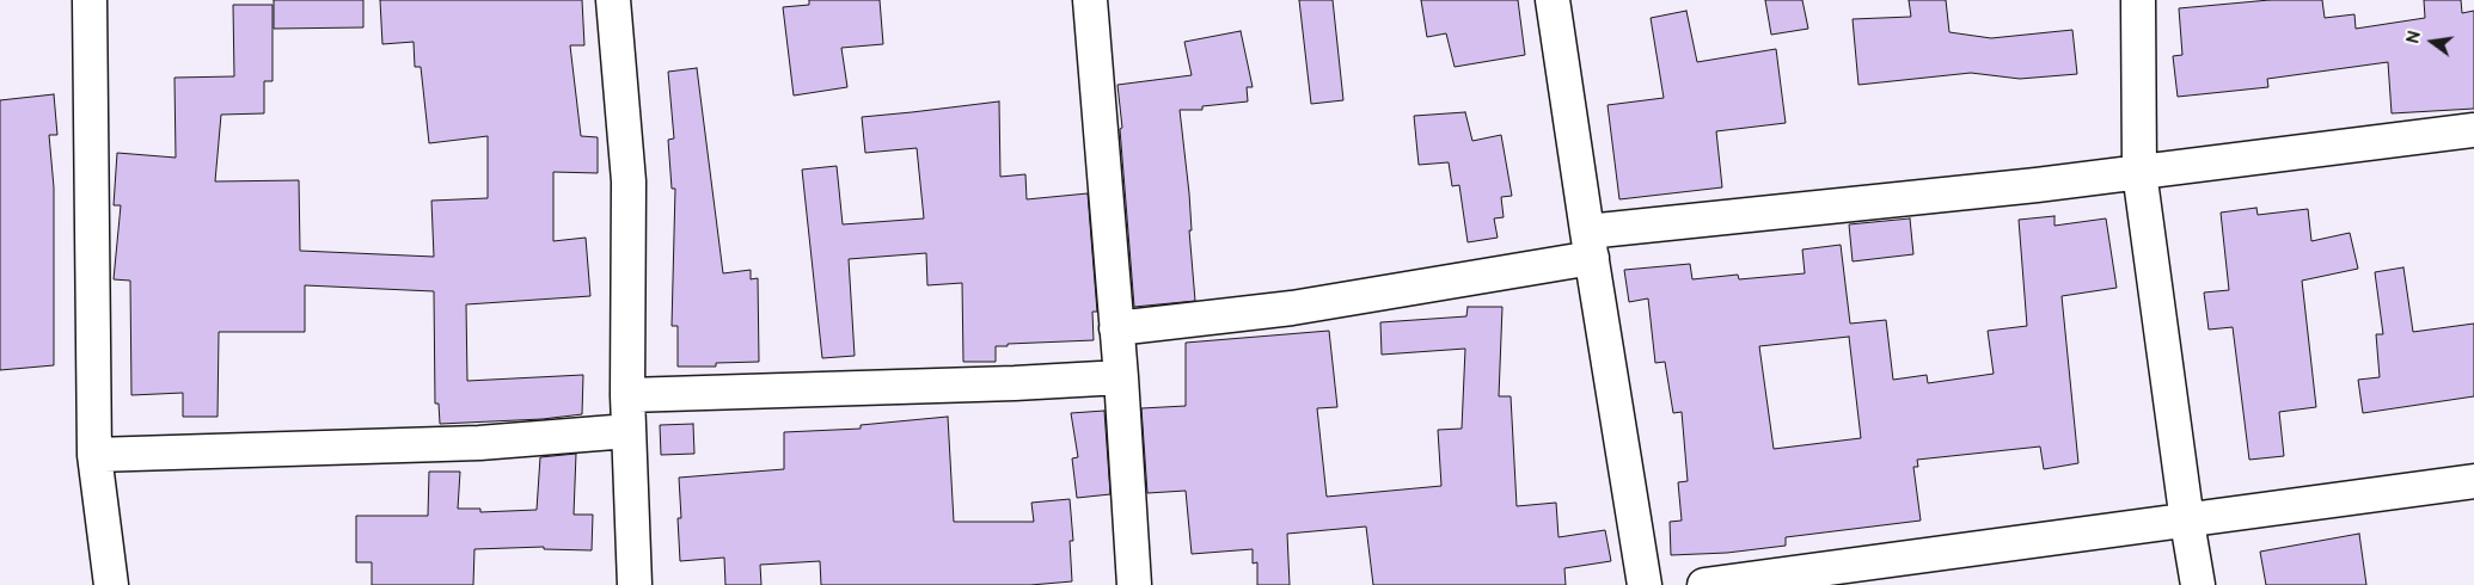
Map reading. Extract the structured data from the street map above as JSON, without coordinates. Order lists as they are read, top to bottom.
{
  "north": "left"
}
